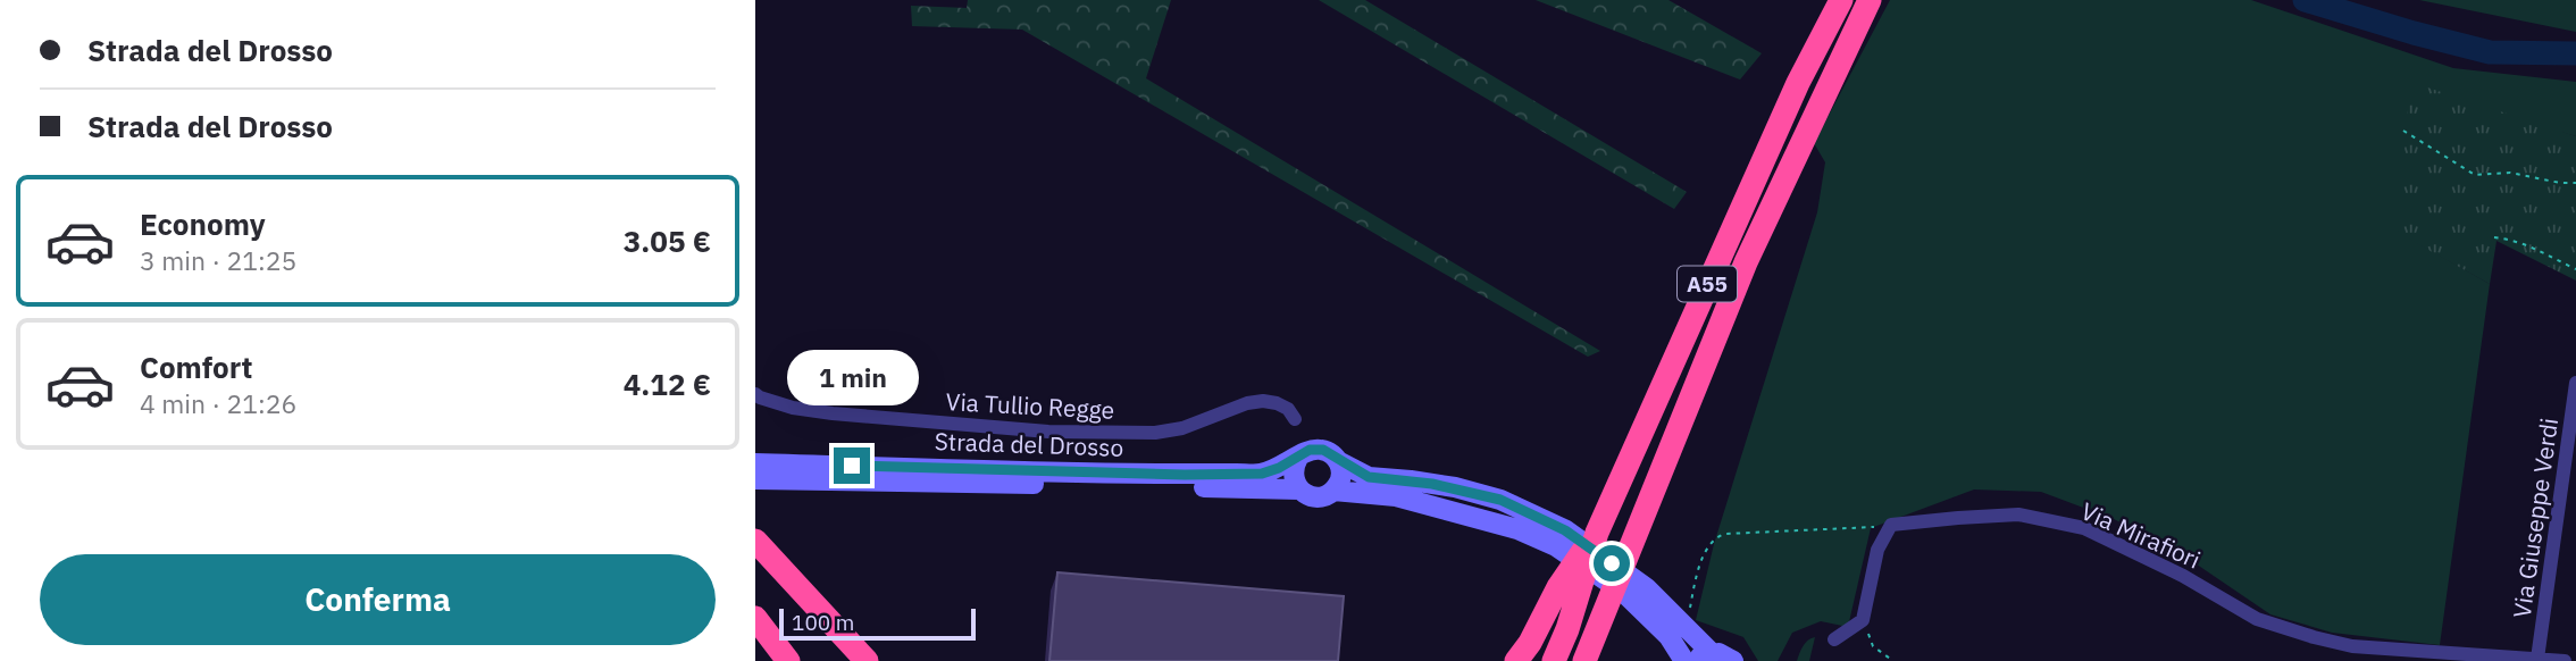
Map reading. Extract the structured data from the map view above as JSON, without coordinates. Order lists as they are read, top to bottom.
{
  "streets": {
    "highway": ["A55"],
    "street": [
      "Via Tullio Regge",
      "Strada del Drosso",
      "Via Giuseppe Verdi",
      "Via Mirafiori"
    ]
  },
  "crossings": [
    ["Via Giuseppe Verdi", "Via Mirafiori"]
  ],
  "scale_bar": "100 m",
  "page": {
    "banner": ["Strada del Drosso", "Strada del Drosso"],
    "list": [
      {
        "name": "Economy",
        "note": "3 min · 21:25",
        "value": "3.05 €"
      },
      {
        "name": "Comfort",
        "note": "4 min · 21:26",
        "value": "4.12 €"
      }
    ],
    "bubble": "1 min",
    "buttons": "Conferma",
    "scale": "100 m"
  }
}
